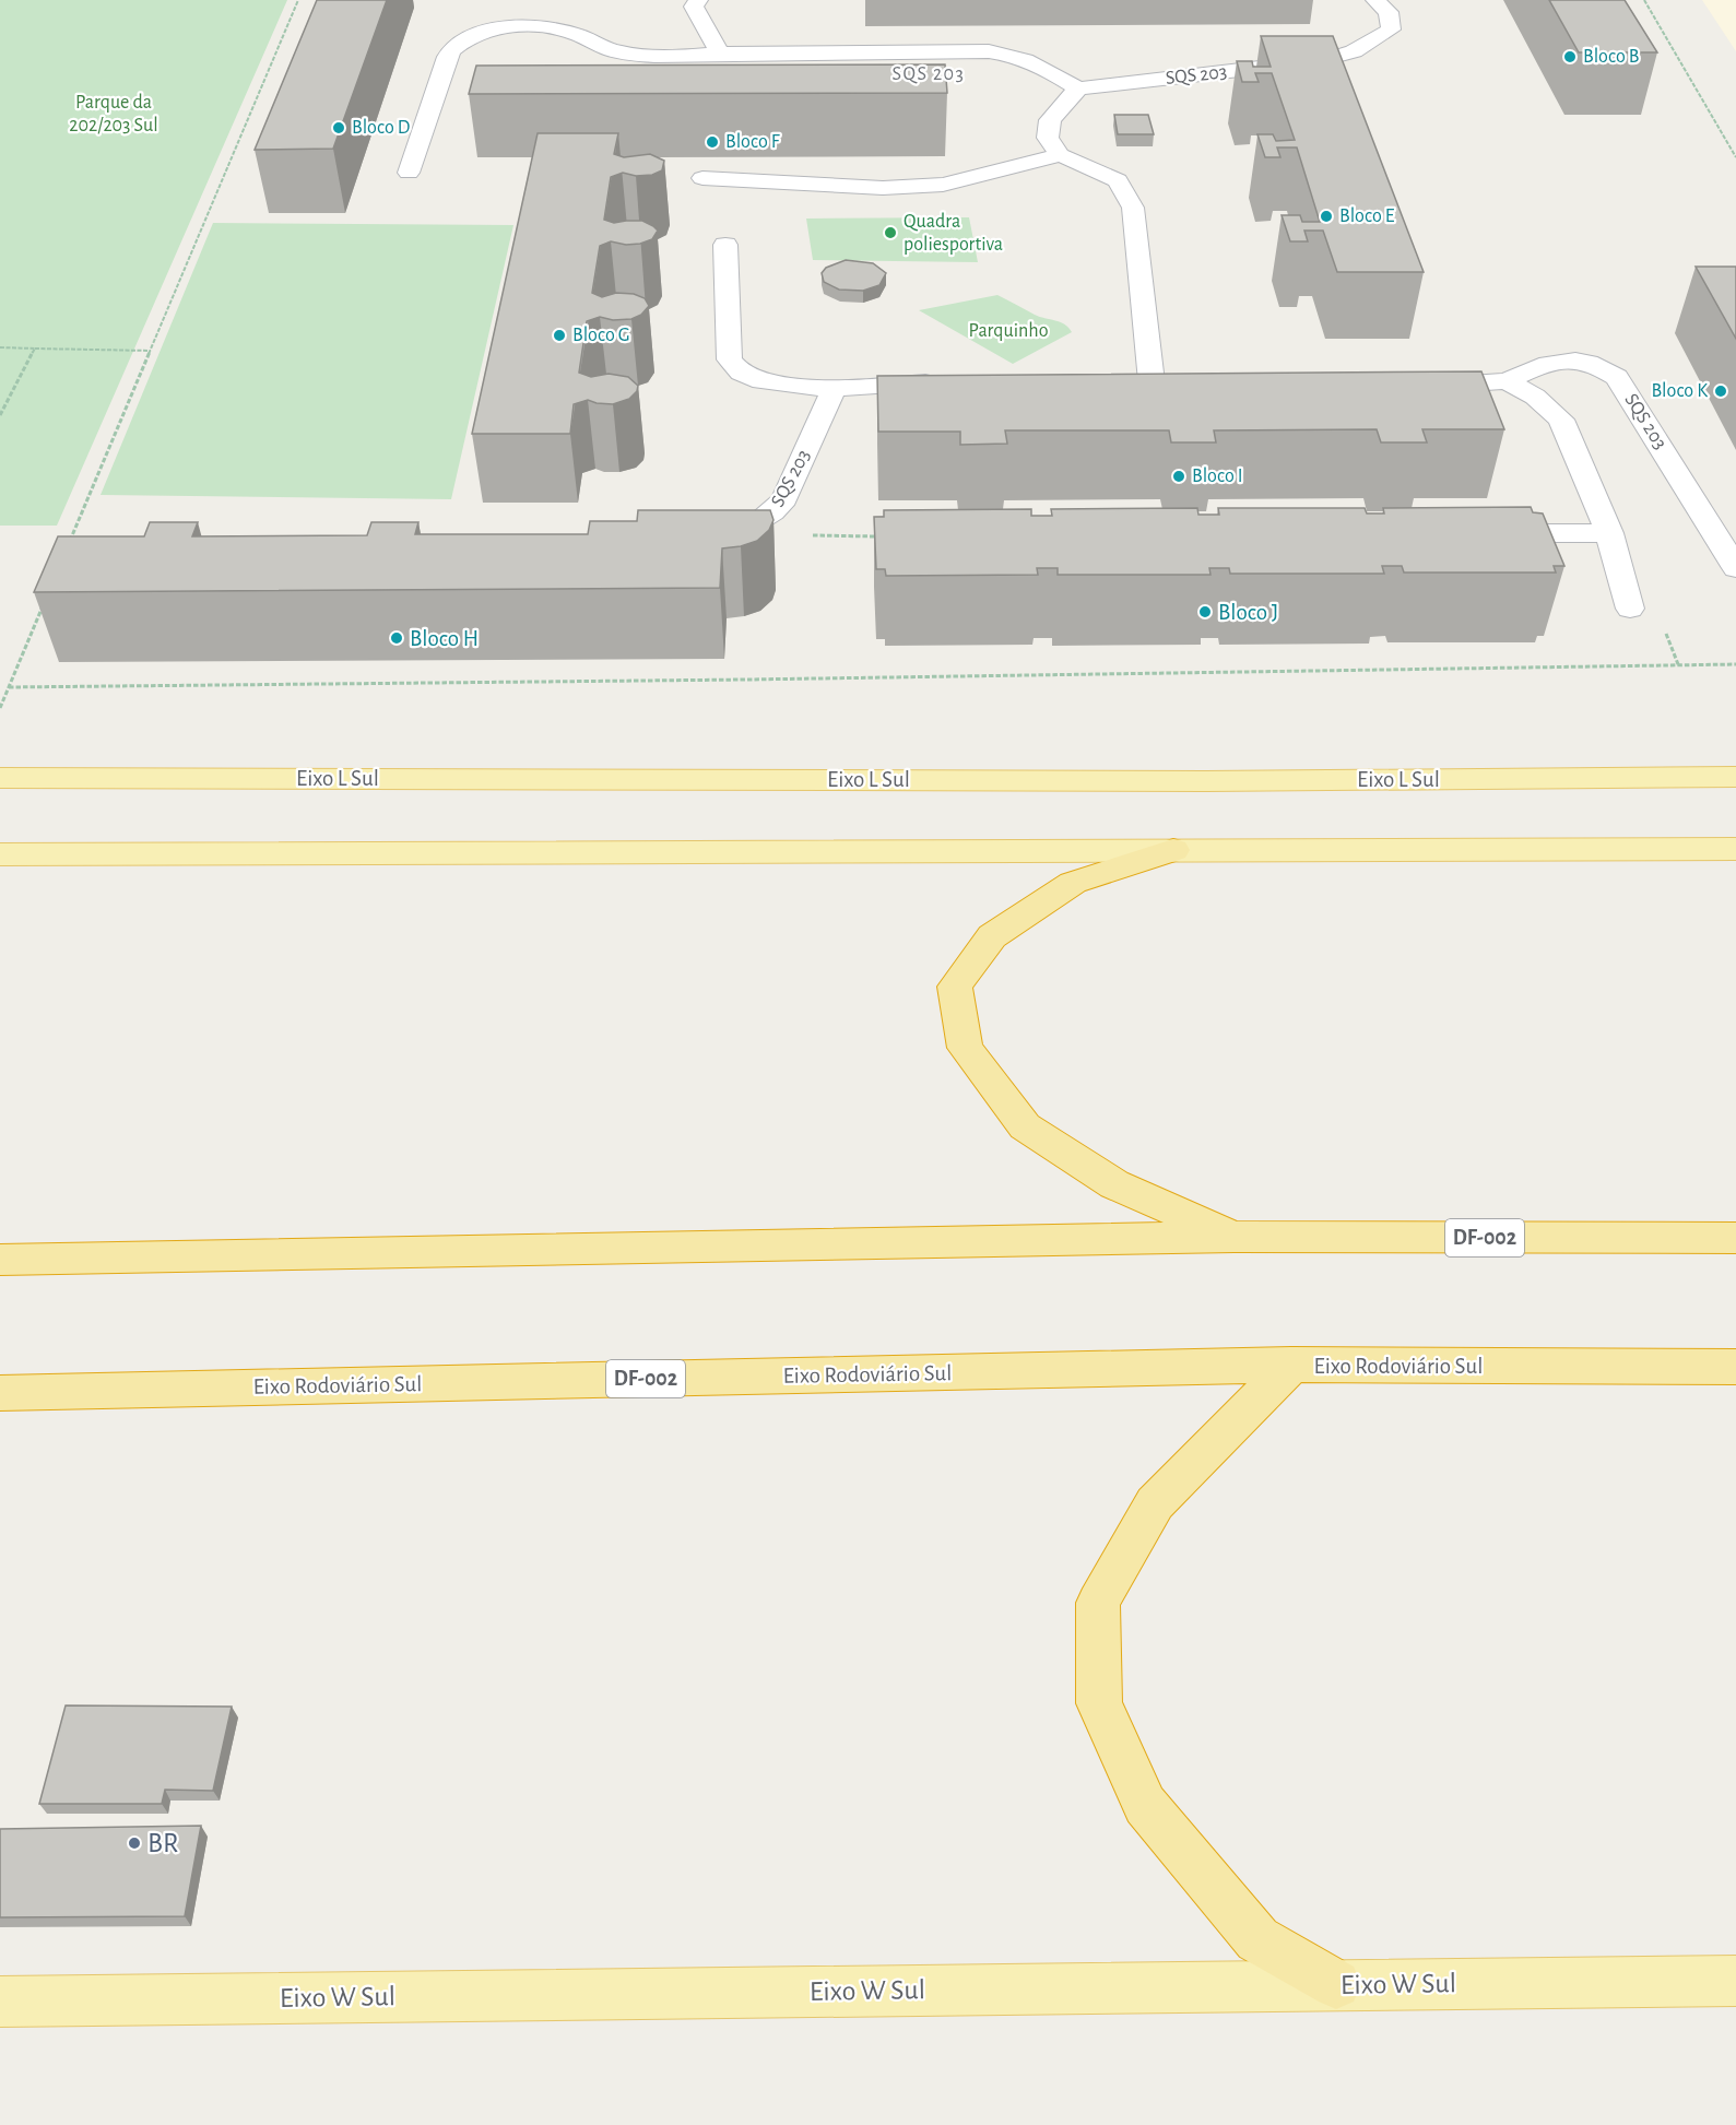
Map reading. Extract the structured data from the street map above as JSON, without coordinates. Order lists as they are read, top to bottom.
{
  "streets": {
    "highway": ["DF-002", "Eixo Rodoviário Sul"],
    "main road": ["Eixo L Sul", "Eixo W Sul"],
    "street": ["SQS 203"]
  },
  "districts": ["SQS 203"],
  "parks": ["Parque da 202/203 Sul", "Parquinho"],
  "places": [
    "Bloco B",
    "Bloco D",
    "Bloco F",
    "Bloco E",
    "Quadra poliesportiva",
    "Bloco G",
    "Bloco K",
    "Bloco I",
    "Bloco J",
    "Bloco H",
    "BR"
  ]
}
